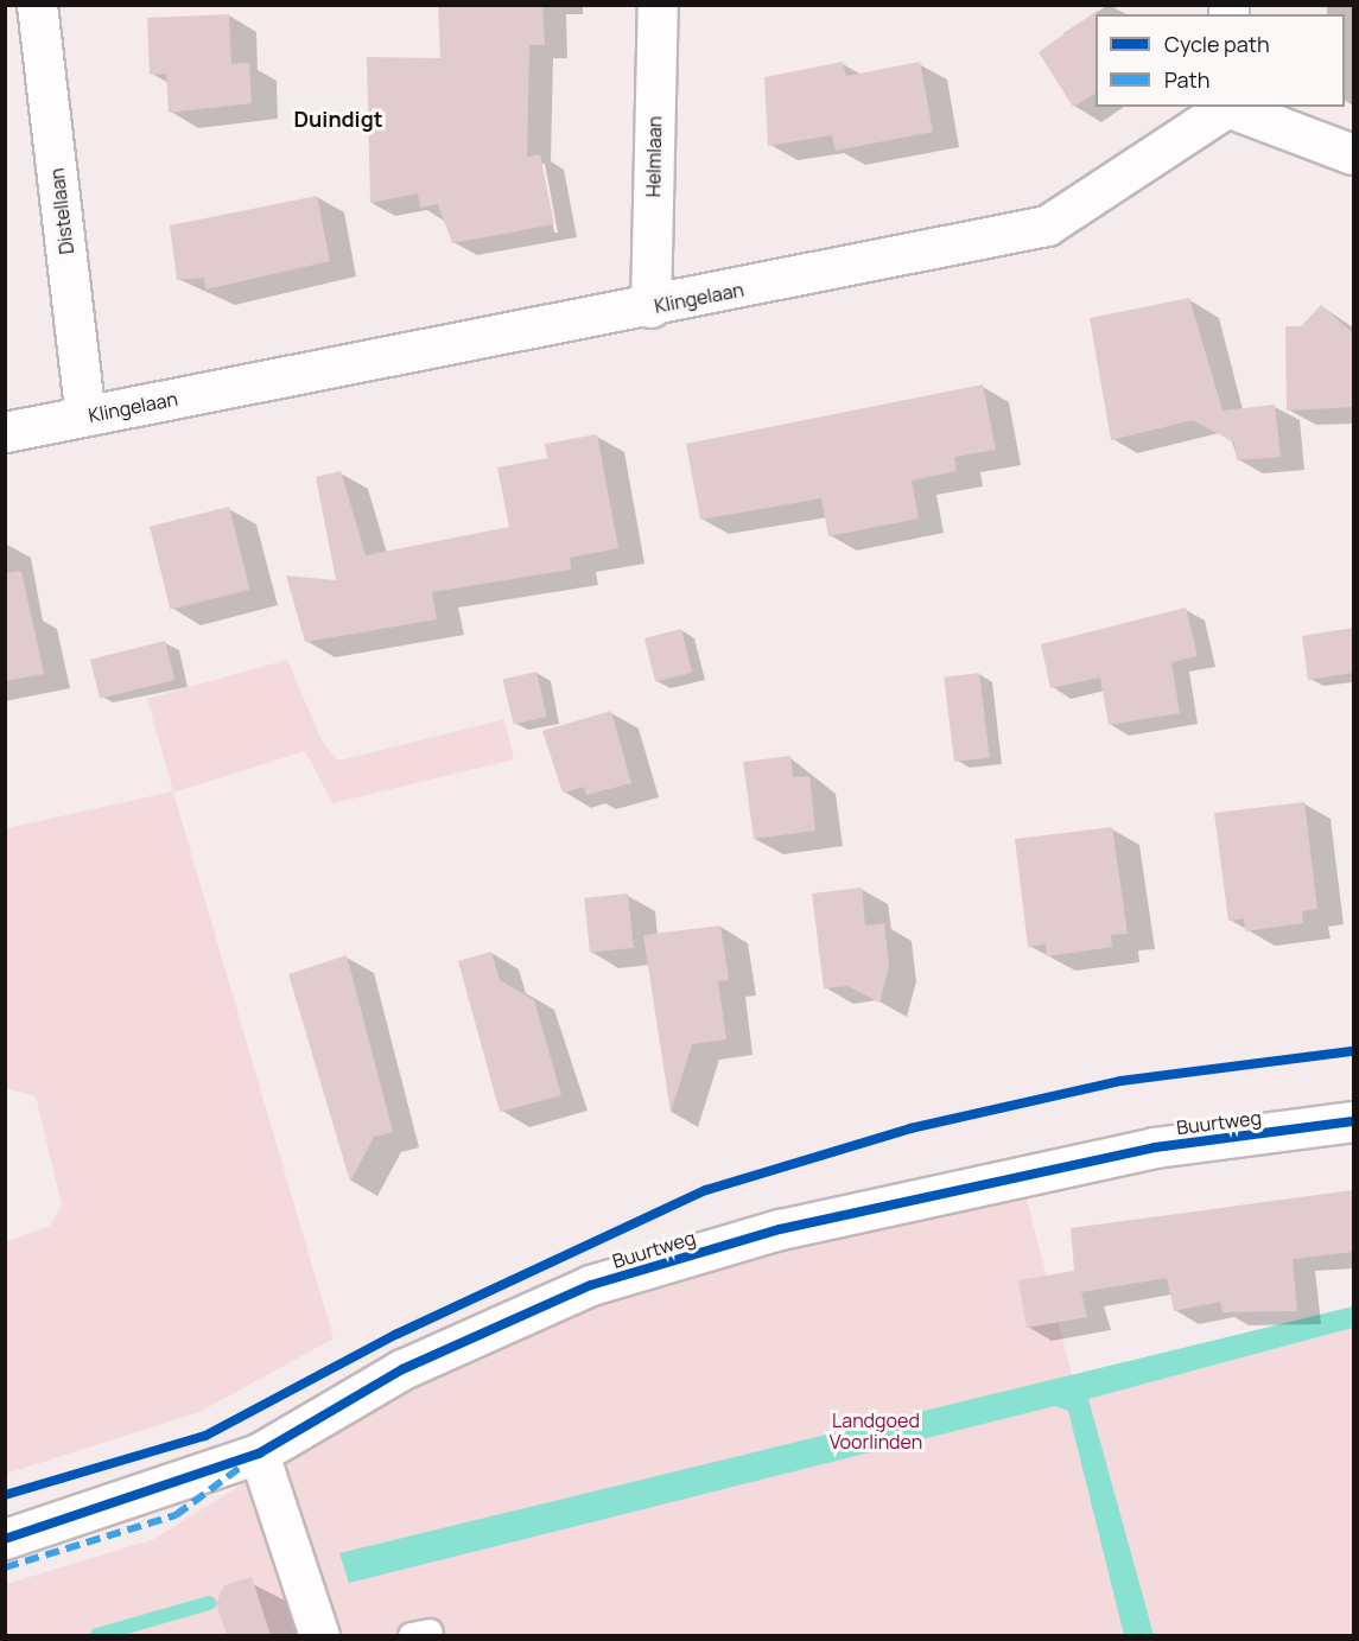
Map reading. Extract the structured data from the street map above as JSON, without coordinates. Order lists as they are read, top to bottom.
{
  "streets": {
    "street": [
      "Helmlaan",
      "Distellaan",
      "Klingelaan",
      "Buurtweg"
    ]
  },
  "crossings": [
    ["Helmlaan", "Klingelaan"],
    ["Distellaan", "Klingelaan"]
  ],
  "districts": ["Duindigt"],
  "parks": ["Landgoed Voorlinden"],
  "legend": ["Cycle path", "Path"]
}
